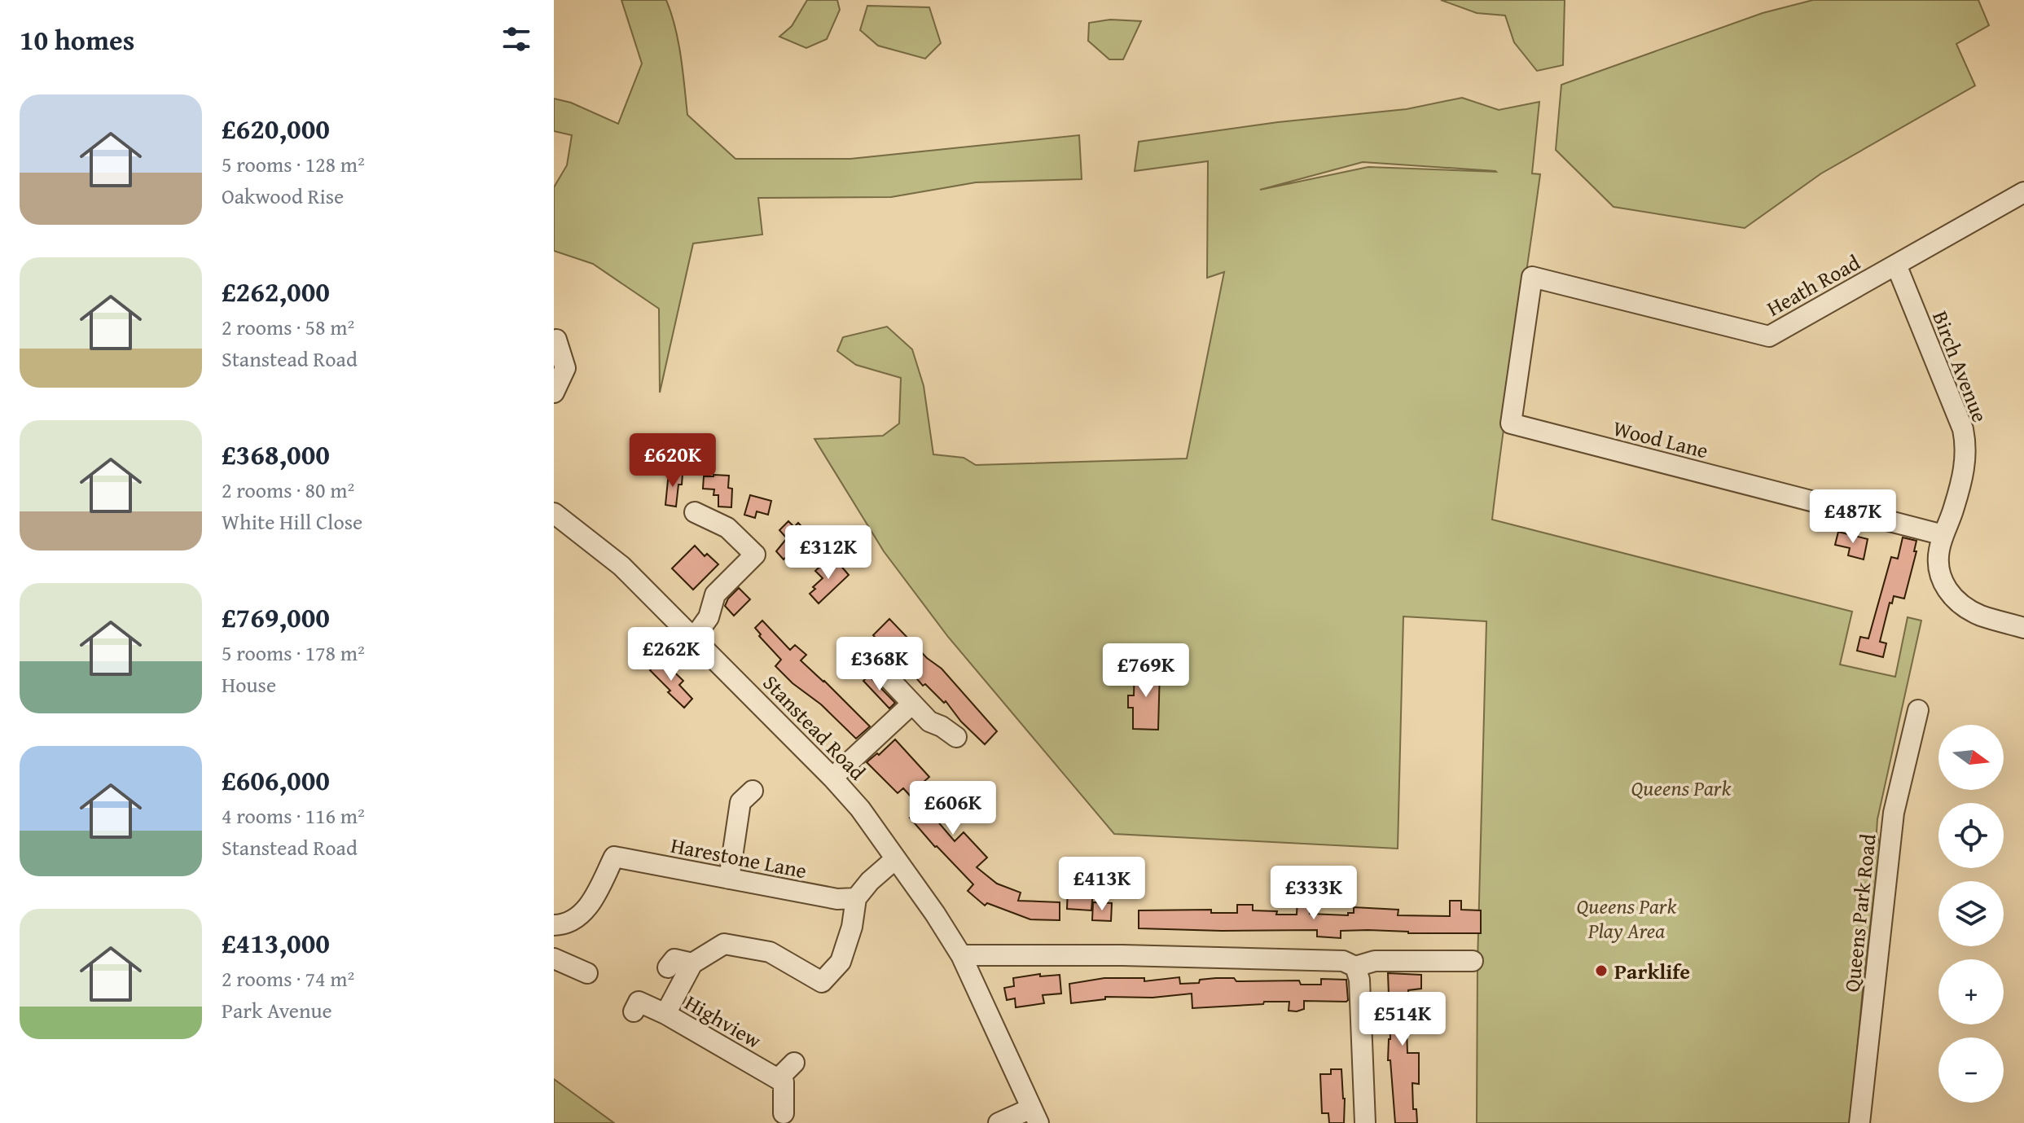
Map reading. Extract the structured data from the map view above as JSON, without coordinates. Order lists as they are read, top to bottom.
{
  "streets": {
    "street": [
      "Heath Road",
      "Birch Avenue",
      "Wood Lane",
      "Stanstead Road",
      "Harestone Lane",
      "Queens Park Road",
      "Highview"
    ]
  },
  "crossings": [
    ["Heath Road", "Birch Avenue"],
    ["Heath Road", "Wood Lane"],
    ["Birch Avenue", "Wood Lane"],
    ["Harestone Lane", "Highview"]
  ],
  "parks": ["Queens Park", "Queens Park Play Area"],
  "places": ["Parklife"],
  "north": "right",
  "page": {
    "heading": "10 homes",
    "list": [
      {
        "name": "£620,000",
        "note": "5 rooms · 128 m² · Oakwood Rise"
      },
      {
        "name": "£262,000",
        "note": "2 rooms · 58 m² · Stanstead Road"
      },
      {
        "name": "£368,000",
        "note": "2 rooms · 80 m² · White Hill Close"
      },
      {
        "name": "£769,000",
        "note": "5 rooms · 178 m² · House"
      },
      {
        "name": "£606,000",
        "note": "4 rooms · 116 m² · Stanstead Road"
      },
      {
        "name": "£413,000",
        "note": "2 rooms · 74 m² · Park Avenue"
      }
    ],
    "price": [
      "£620K",
      "£487K",
      "£312K",
      "£262K",
      "£368K",
      "£769K",
      "£606K",
      "£413K",
      "£333K",
      "£514K"
    ],
    "map_buttons": ["+", "−"]
  }
}
